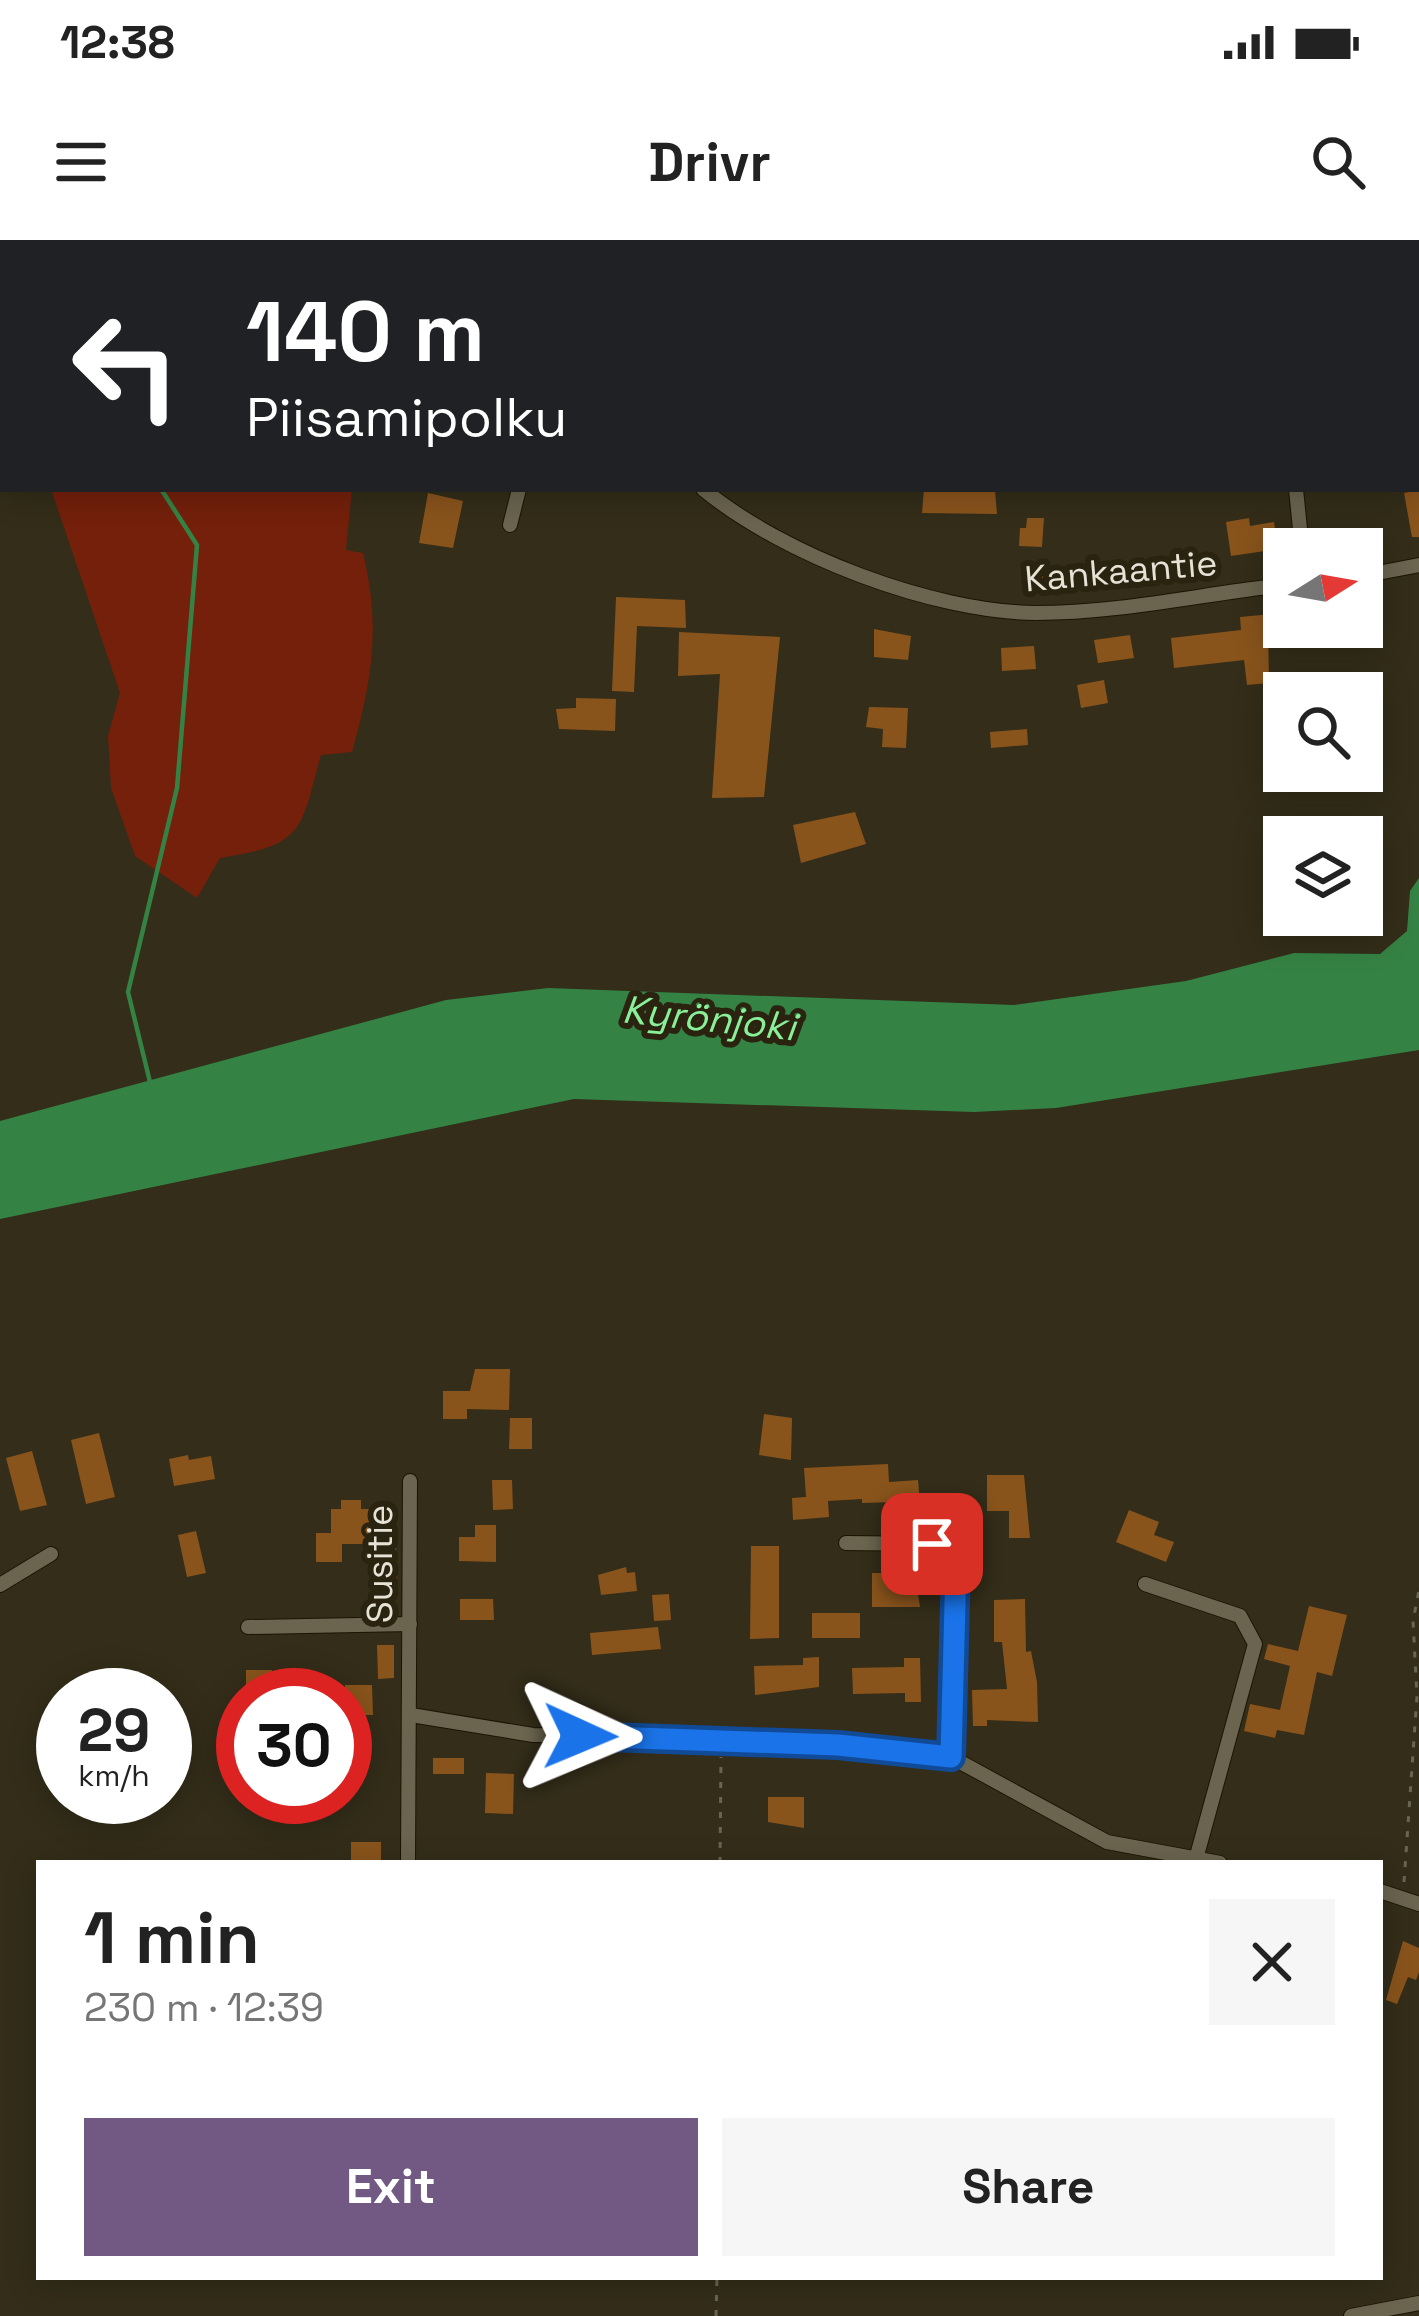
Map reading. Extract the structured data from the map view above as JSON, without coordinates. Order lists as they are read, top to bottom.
{
  "streets": {
    "street": ["Kankaantie", "Susitie"]
  },
  "water": ["Kyrönjoki"],
  "north": "right",
  "page": {
    "status": "12:38",
    "header": "Drivr",
    "turn": ["140 m", "Piisamipolku"],
    "speed": "29 km/h",
    "limit": "30",
    "heading": ["1 min", "230 m · 12:39"],
    "buttons": ["Exit", "Share"]
  }
}
